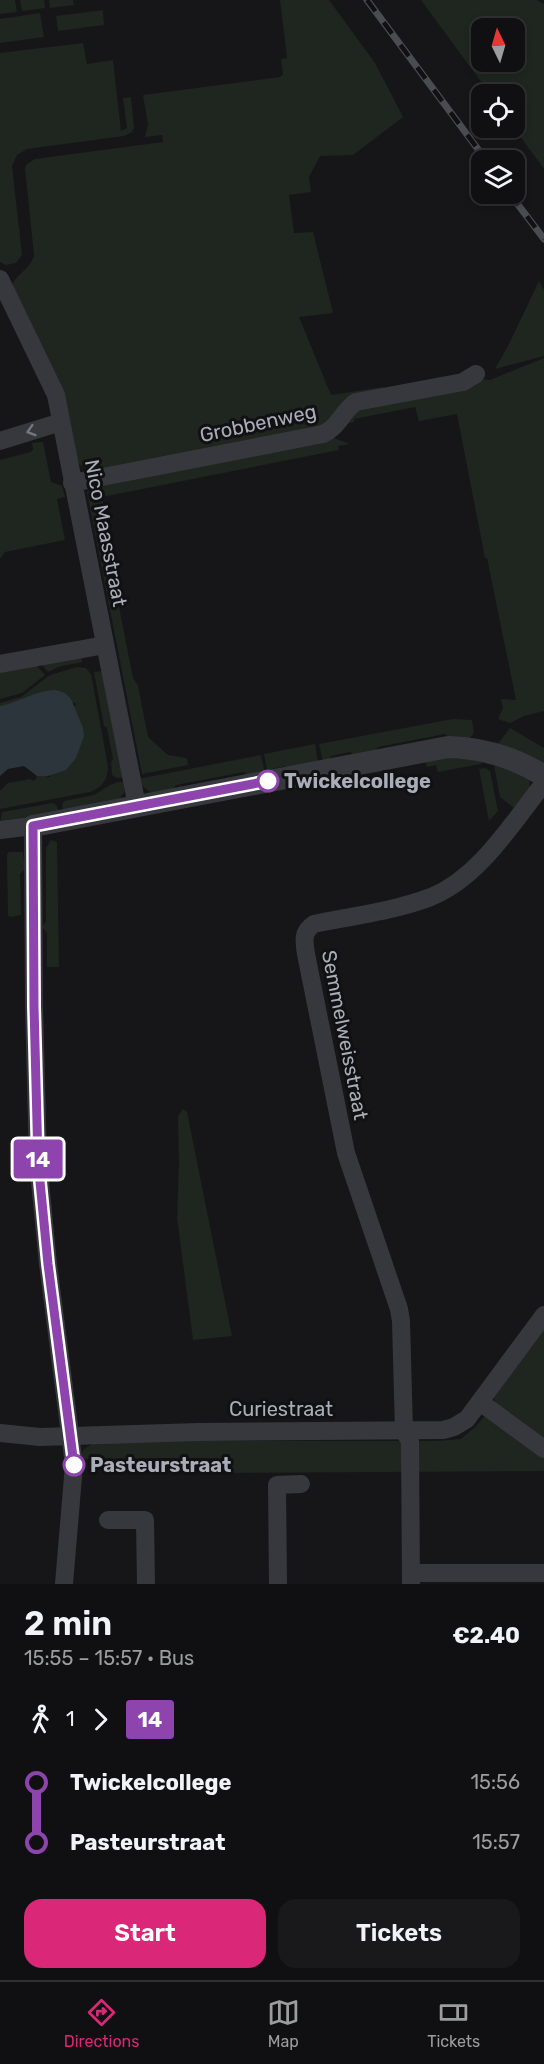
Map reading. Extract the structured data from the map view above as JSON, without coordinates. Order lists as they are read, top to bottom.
{
  "streets": {
    "street": [
      "Grobbenweg",
      "Nico Maasstraat",
      "Semmelweisstraat",
      "Curiestraat"
    ]
  },
  "crossings": [
    ["Grobbenweg", "Nico Maasstraat"],
    ["Semmelweisstraat", "Curiestraat"]
  ],
  "places": ["Twickelcollege", "Pasteurstraat"],
  "lines": ["bus line 14"],
  "north": "top",
  "page": {
    "on_map": "14",
    "heading": ["2 min", "15:55 – 15:57 · Bus", "€2.40"],
    "legs": ["1", "14"],
    "list": [
      {
        "name": "Twickelcollege",
        "value": "15:56"
      },
      {
        "name": "Pasteurstraat",
        "value": "15:57"
      }
    ],
    "buttons": ["Start", "Tickets"],
    "tabs": ["Directions", "Map", "Tickets"]
  }
}
